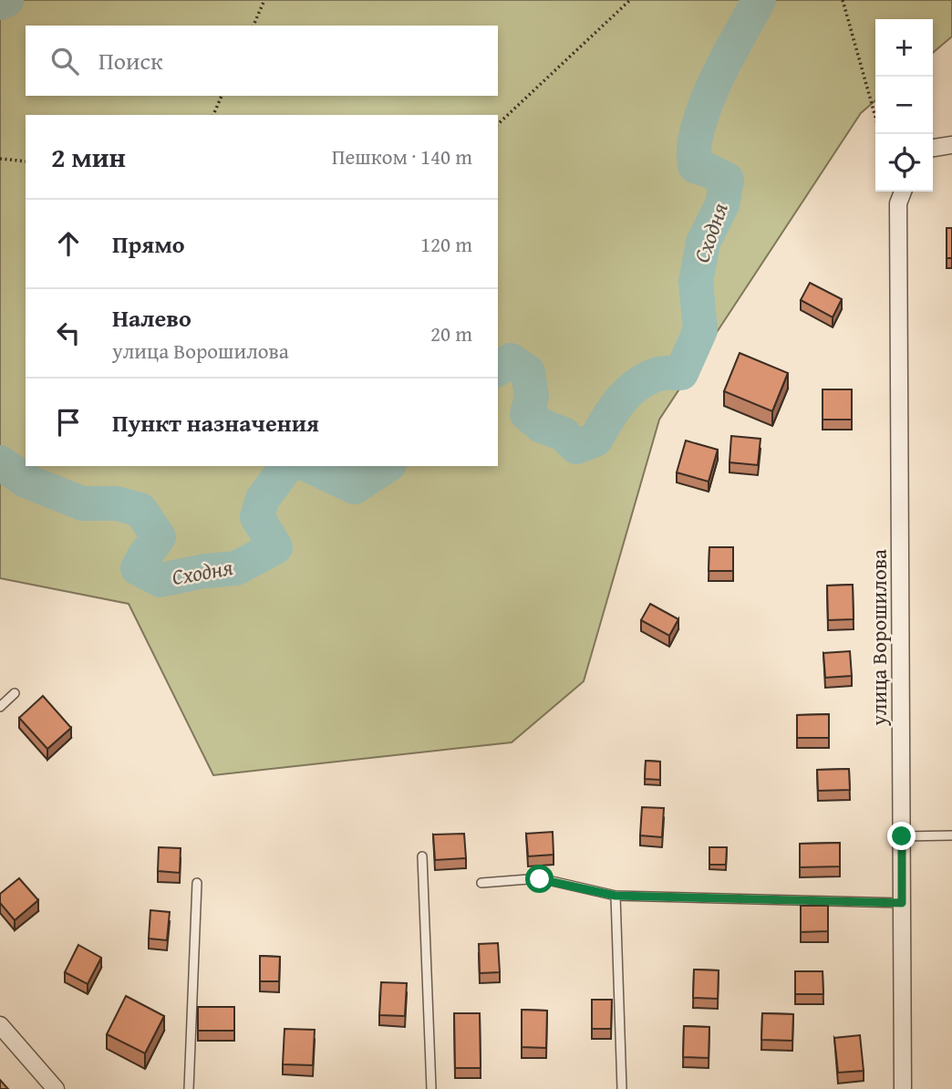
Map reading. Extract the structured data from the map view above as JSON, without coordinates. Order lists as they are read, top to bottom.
{
  "streets": {
    "street": ["улица Ворошилова"]
  },
  "water": ["Сходня"],
  "page": {
    "map_buttons": ["+", "−"],
    "search": "Поиск",
    "heading": ["2 мин", "Пешком · 140 m"],
    "list": [
      ["Прямо", "120 m"],
      ["Налево", "улица Ворошилова", "20 m"],
      "Пункт назначения"
    ]
  }
}
